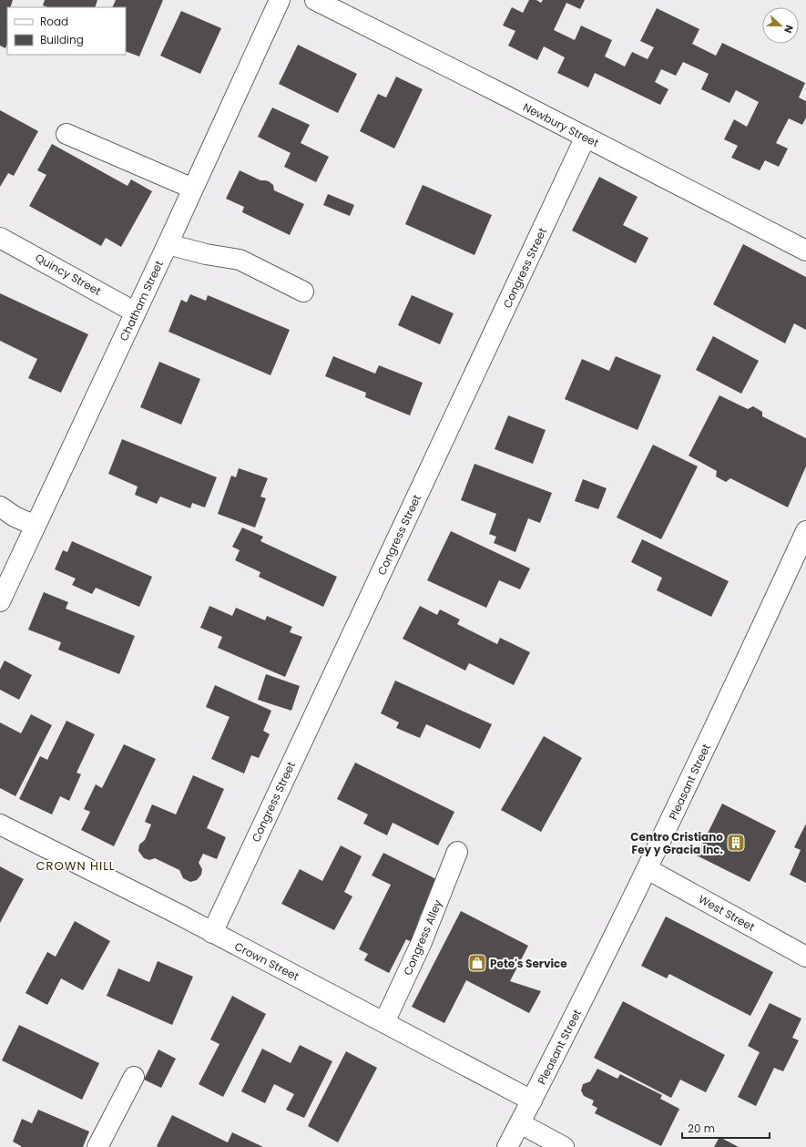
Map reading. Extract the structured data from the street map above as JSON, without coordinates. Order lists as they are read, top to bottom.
{
  "streets": {
    "street": [
      "Newbury Street",
      "Congress Street",
      "Quincy Street",
      "Chatham Street",
      "Pleasant Street",
      "West Street",
      "Congress Alley",
      "Crown Street"
    ]
  },
  "crossings": [
    ["Newbury Street", "Congress Street"],
    ["Congress Street", "Crown Street"],
    ["Quincy Street", "Chatham Street"],
    ["Pleasant Street", "West Street"],
    ["Pleasant Street", "Crown Street"],
    ["Congress Alley", "Crown Street"]
  ],
  "districts": ["CROWN HILL"],
  "places": {
    "building": ["Centro Cristiano Fey y Gracia Inc."],
    "shop": ["Pete's Service"]
  },
  "legend": ["Road", "Building"],
  "scale_bar": "20 m",
  "north": "right"
}
